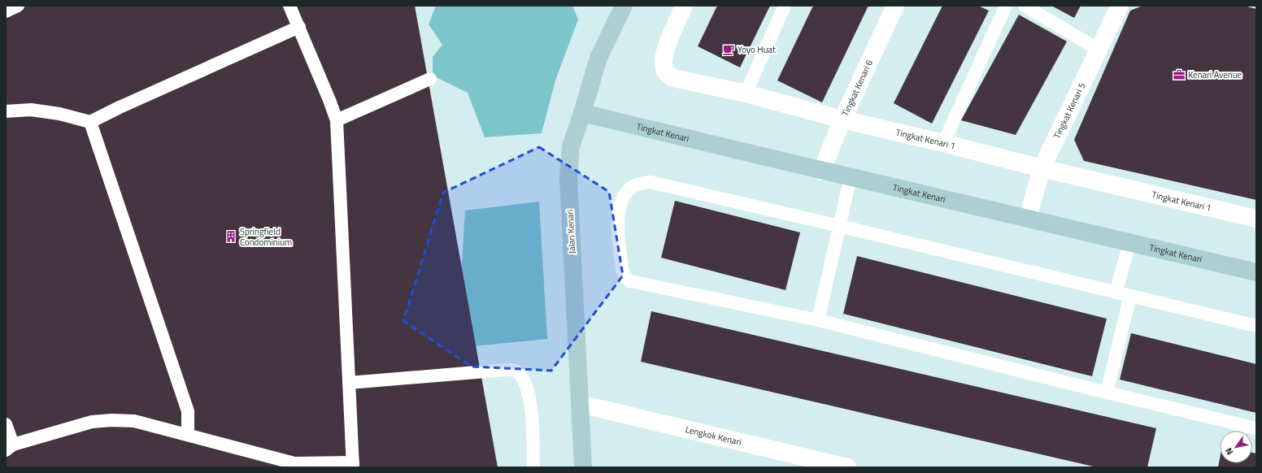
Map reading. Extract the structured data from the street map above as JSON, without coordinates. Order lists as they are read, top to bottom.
{
  "streets": {
    "street": [
      "Tingkat Kenari 6",
      "Tingkat Kenari 5",
      "Tingkat Kenari",
      "Tingkat Kenari 1",
      "Jalan Kenari",
      "Lengkok Kenari"
    ]
  },
  "crossings": [
    ["Tingkat Kenari 6", "Tingkat Kenari"],
    ["Tingkat Kenari 6", "Tingkat Kenari 1"],
    ["Tingkat Kenari 5", "Tingkat Kenari"],
    ["Tingkat Kenari 5", "Tingkat Kenari 1"],
    ["Tingkat Kenari", "Jalan Kenari"],
    ["Jalan Kenari", "Lengkok Kenari"]
  ],
  "places": {
    "cafe": ["Yoyo Huat"],
    "office": ["Kenari Avenue"],
    "building": ["Springfield Condominium"]
  },
  "north": "bottom left"
}
